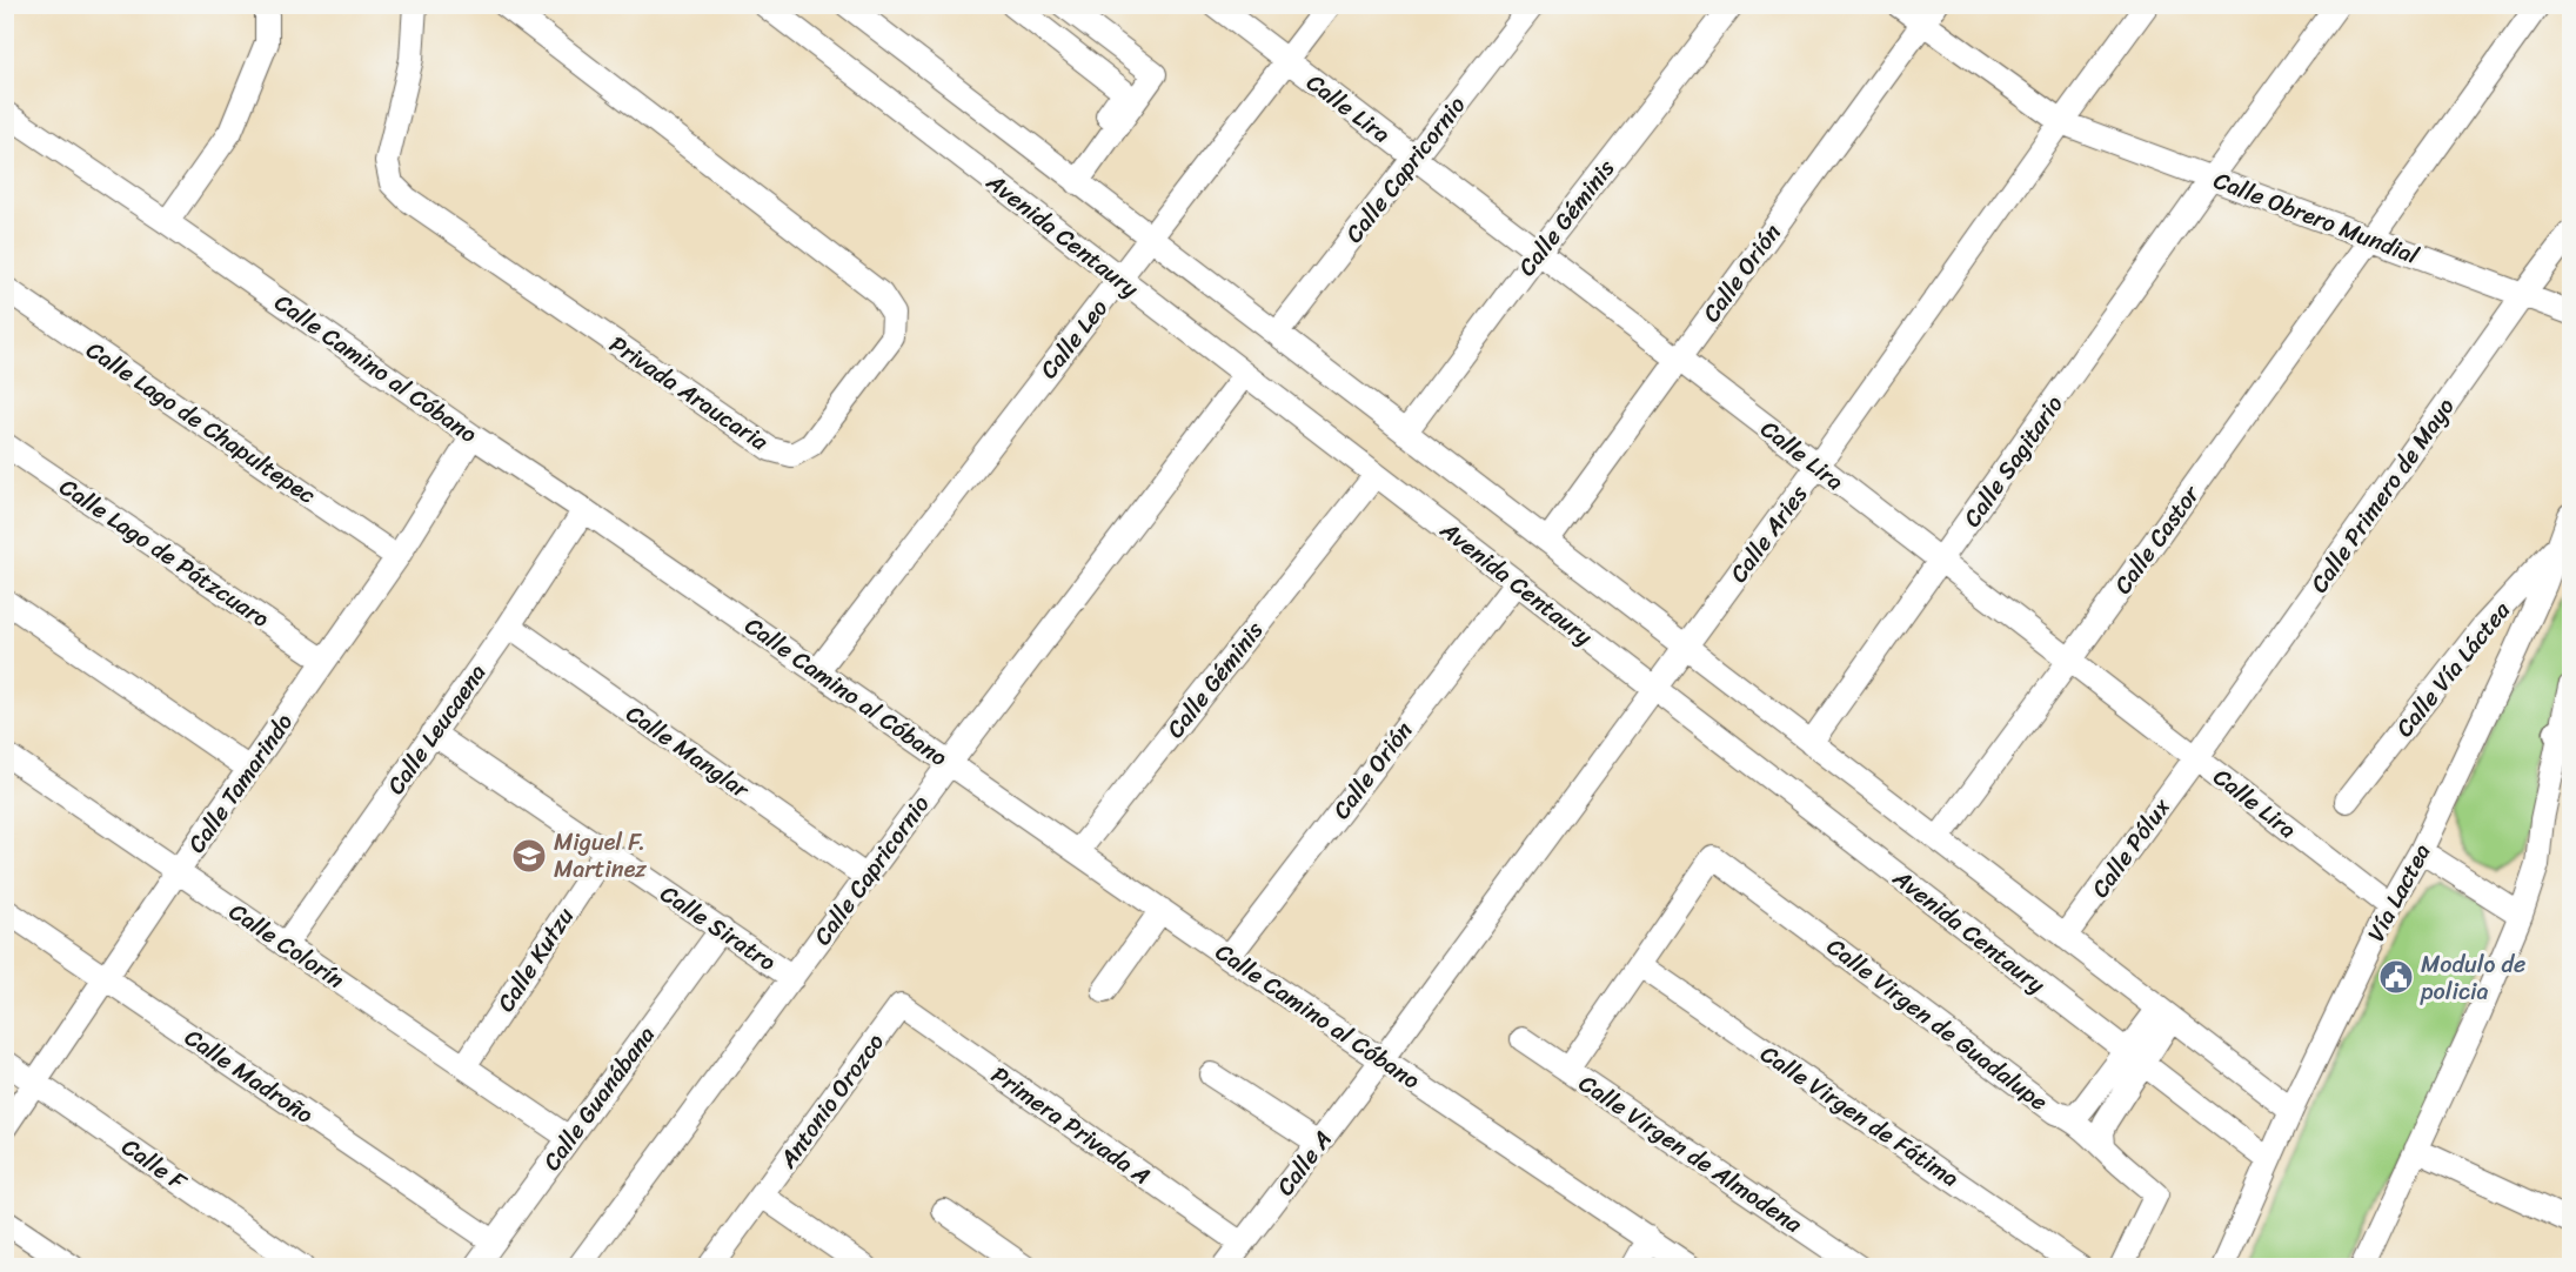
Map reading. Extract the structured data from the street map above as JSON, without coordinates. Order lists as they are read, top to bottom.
{
  "streets": {
    "street": [
      "Calle Lira",
      "Calle Capricornio",
      "Calle Géminis",
      "Calle Obrero Mundial",
      "Avenida Centaury",
      "Calle Orión",
      "Calle Leo",
      "Calle Camino al Cóbano",
      "Privada Araucaria",
      "Calle Lago de Chapultepec",
      "Calle Sagitario",
      "Calle Primero de Mayo",
      "Calle Aries",
      "Calle Castor",
      "Calle Lago de Pátzcuaro",
      "Calle Vía Láctea",
      "Calle Leucaena",
      "Calle Manglar",
      "Calle Tamarindo",
      "Calle Pólux",
      "Vía Lactea",
      "Calle Siratro",
      "Calle Colorín",
      "Calle Kutzu",
      "Calle Virgen de Guadalupe",
      "Calle Madroño",
      "Calle Guanábana",
      "Antonio Orozco",
      "Calle Virgen de Fátima",
      "Primera Privada A",
      "Calle Virgen de Almodena",
      "Calle A",
      "Calle F"
    ]
  },
  "crossings": [
    ["Calle Lira", "Calle Capricornio"],
    ["Calle Lira", "Calle Géminis"],
    ["Calle Lira", "Calle Orión"],
    ["Calle Lira", "Calle Leo"],
    ["Calle Lira", "Calle Sagitario"],
    ["Calle Lira", "Calle Primero de Mayo"],
    ["Calle Lira", "Calle Aries"],
    ["Calle Lira", "Calle Castor"],
    ["Calle Lira", "Calle Pólux"],
    ["Calle Lira", "Vía Lactea"],
    ["Calle Capricornio", "Avenida Centaury"],
    ["Calle Capricornio", "Calle Camino al Cóbano"],
    ["Calle Capricornio", "Calle Manglar"],
    ["Calle Capricornio", "Calle Siratro"],
    ["Calle Géminis", "Avenida Centaury"],
    ["Calle Géminis", "Calle Camino al Cóbano"],
    ["Calle Obrero Mundial", "Calle Orión"],
    ["Calle Obrero Mundial", "Calle Sagitario"],
    ["Calle Obrero Mundial", "Calle Primero de Mayo"],
    ["Calle Obrero Mundial", "Calle Aries"],
    ["Calle Obrero Mundial", "Calle Castor"],
    ["Avenida Centaury", "Calle Orión"],
    ["Avenida Centaury", "Calle Leo"],
    ["Avenida Centaury", "Calle Aries"],
    ["Avenida Centaury", "Vía Lactea"],
    ["Calle Orión", "Calle Camino al Cóbano"],
    ["Calle Leo", "Calle Camino al Cóbano"],
    ["Calle Camino al Cóbano", "Calle Aries"],
    ["Calle Camino al Cóbano", "Calle Leucaena"],
    ["Calle Camino al Cóbano", "Calle Tamarindo"],
    ["Calle Camino al Cóbano", "Calle A"],
    ["Calle Lago de Chapultepec", "Calle Tamarindo"],
    ["Calle Primero de Mayo", "Calle Pólux"],
    ["Calle Aries", "Calle A"],
    ["Calle Lago de Pátzcuaro", "Calle Tamarindo"],
    ["Calle Vía Láctea", "Vía Lactea"],
    ["Calle Leucaena", "Calle Manglar"],
    ["Calle Leucaena", "Calle Siratro"],
    ["Calle Leucaena", "Calle Colorín"],
    ["Calle Tamarindo", "Calle Colorín"],
    ["Calle Tamarindo", "Calle Madroño"],
    ["Calle Tamarindo", "Calle F"],
    ["Calle Siratro", "Calle Kutzu"],
    ["Calle Siratro", "Calle Guanábana"],
    ["Calle Colorín", "Calle Kutzu"],
    ["Calle Colorín", "Calle Guanábana"],
    ["Calle Virgen de Guadalupe", "Calle Virgen de Fátima"],
    ["Calle Madroño", "Calle Guanábana"],
    ["Antonio Orozco", "Primera Privada A"],
    ["Primera Privada A", "Calle A"]
  ],
  "places": {
    "school or university": ["Miguel F. Martinez"],
    "public building": ["Modulo de policia"]
  }
}
